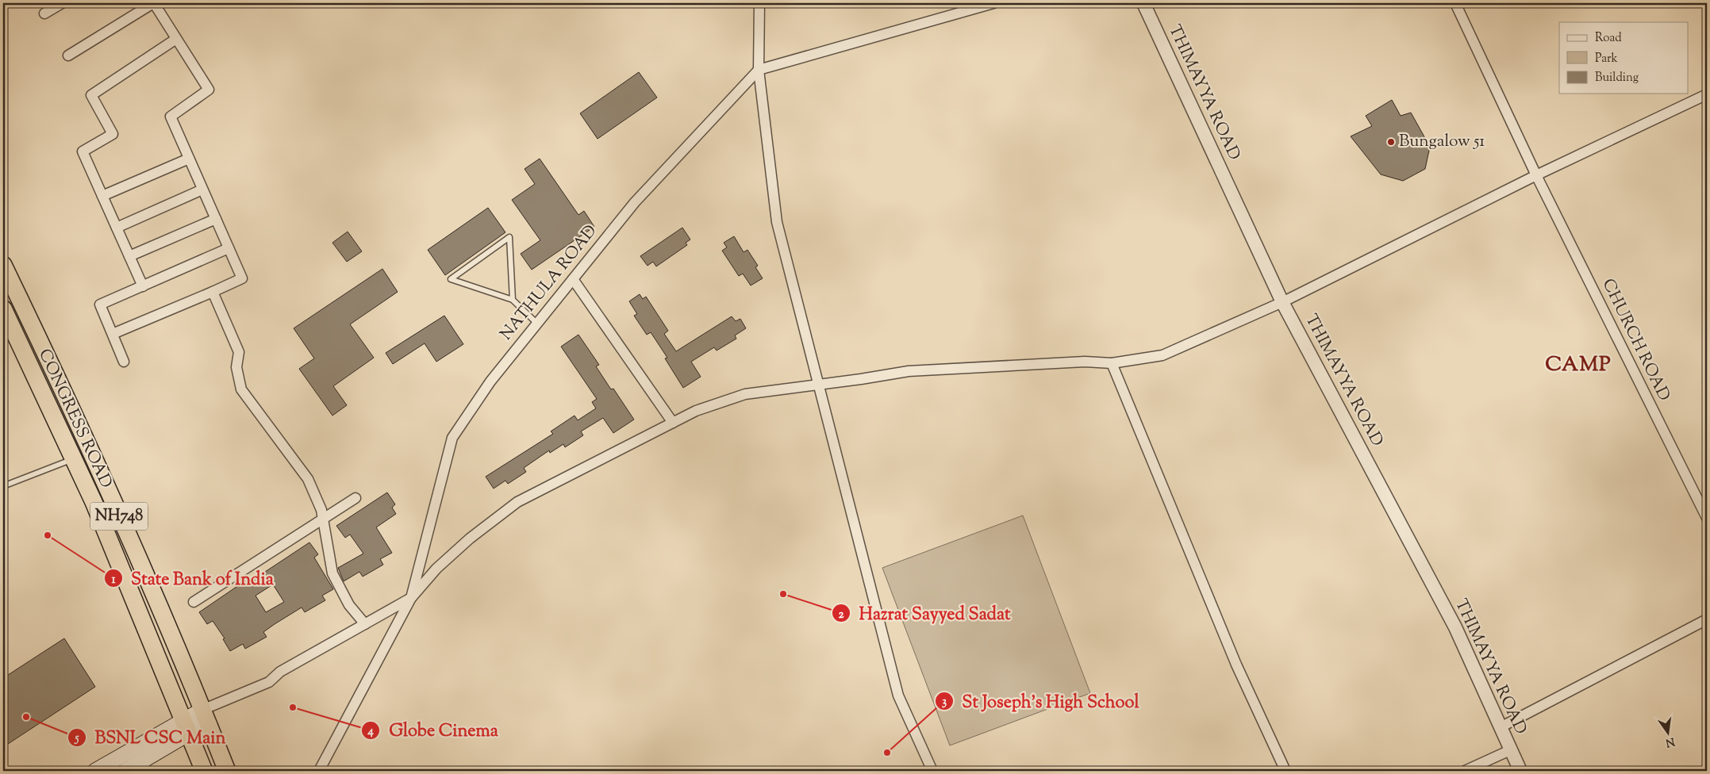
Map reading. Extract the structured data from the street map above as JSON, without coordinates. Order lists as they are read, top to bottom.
{
  "streets": {
    "highway": ["CONGRESS ROAD", "NH748"],
    "street": ["THIMAYYA ROAD", "NATHULA ROAD", "CHURCH ROAD"]
  },
  "districts": ["CAMP"],
  "places": [
    "Bungalow 51",
    "State Bank of India",
    "Hazrat Sayyed Sadat",
    "Globe Cinema",
    "BSNL CSC Main",
    "St Joseph's High School"
  ],
  "legend": ["Road", "Park", "Building"],
  "north": "bottom"
}
